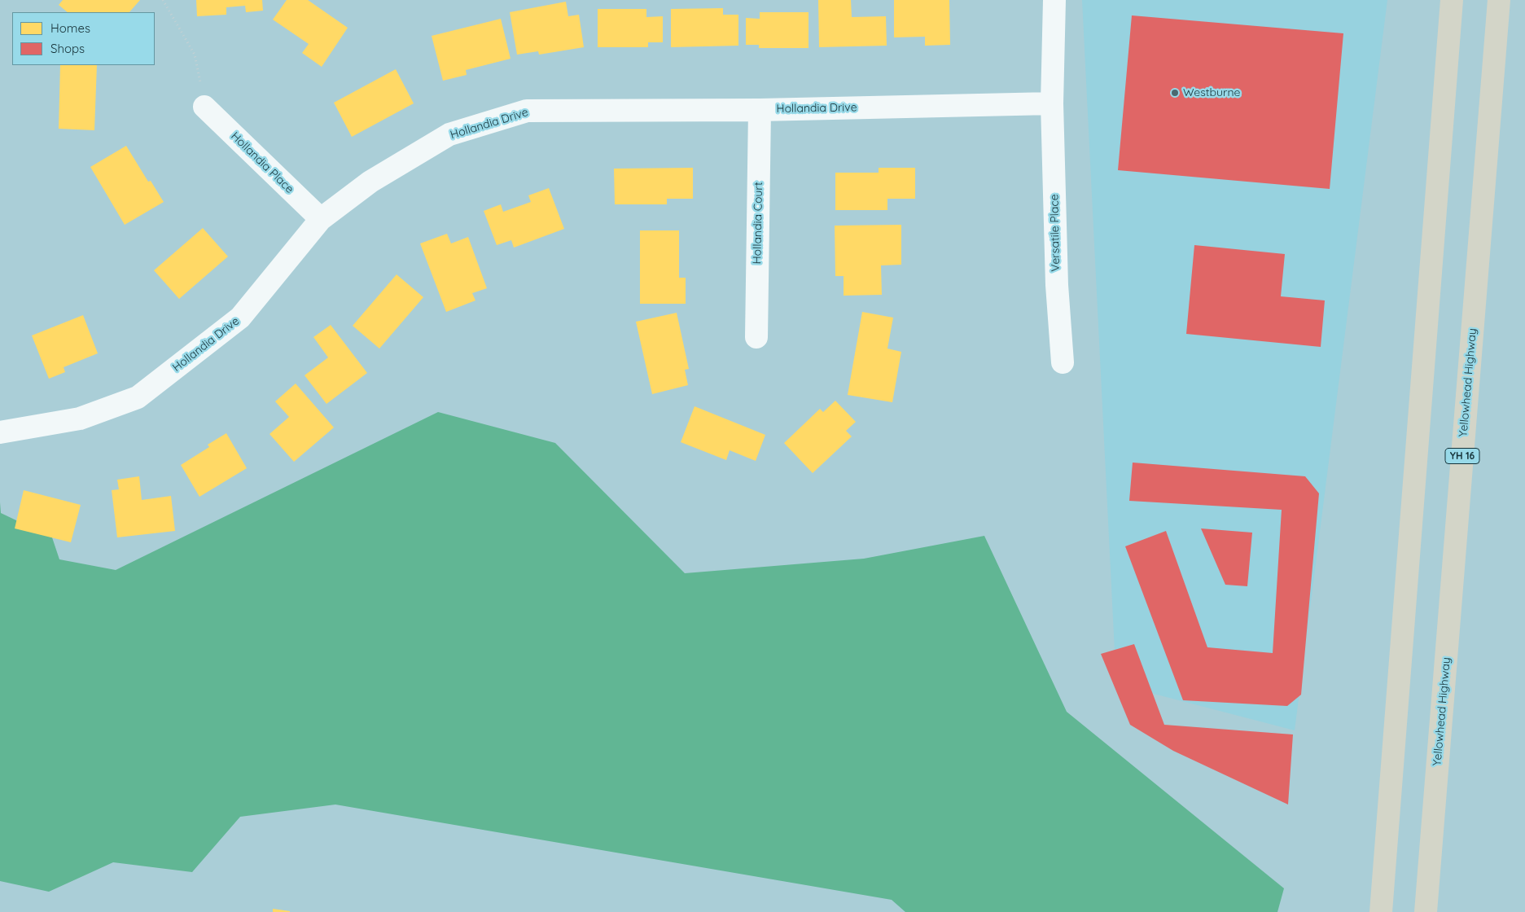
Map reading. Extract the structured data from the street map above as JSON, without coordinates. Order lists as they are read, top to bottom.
{
  "streets": {
    "highway": ["Yellowhead Highway", "YH 16"],
    "street": [
      "Hollandia Drive",
      "Hollandia Place",
      "Hollandia Court",
      "Versatile Place"
    ]
  },
  "crossings": [
    ["Hollandia Drive", "Hollandia Place"],
    ["Hollandia Drive", "Hollandia Court"],
    ["Hollandia Drive", "Versatile Place"]
  ],
  "places": ["Westburne"],
  "legend": ["Homes", "Shops"]
}
